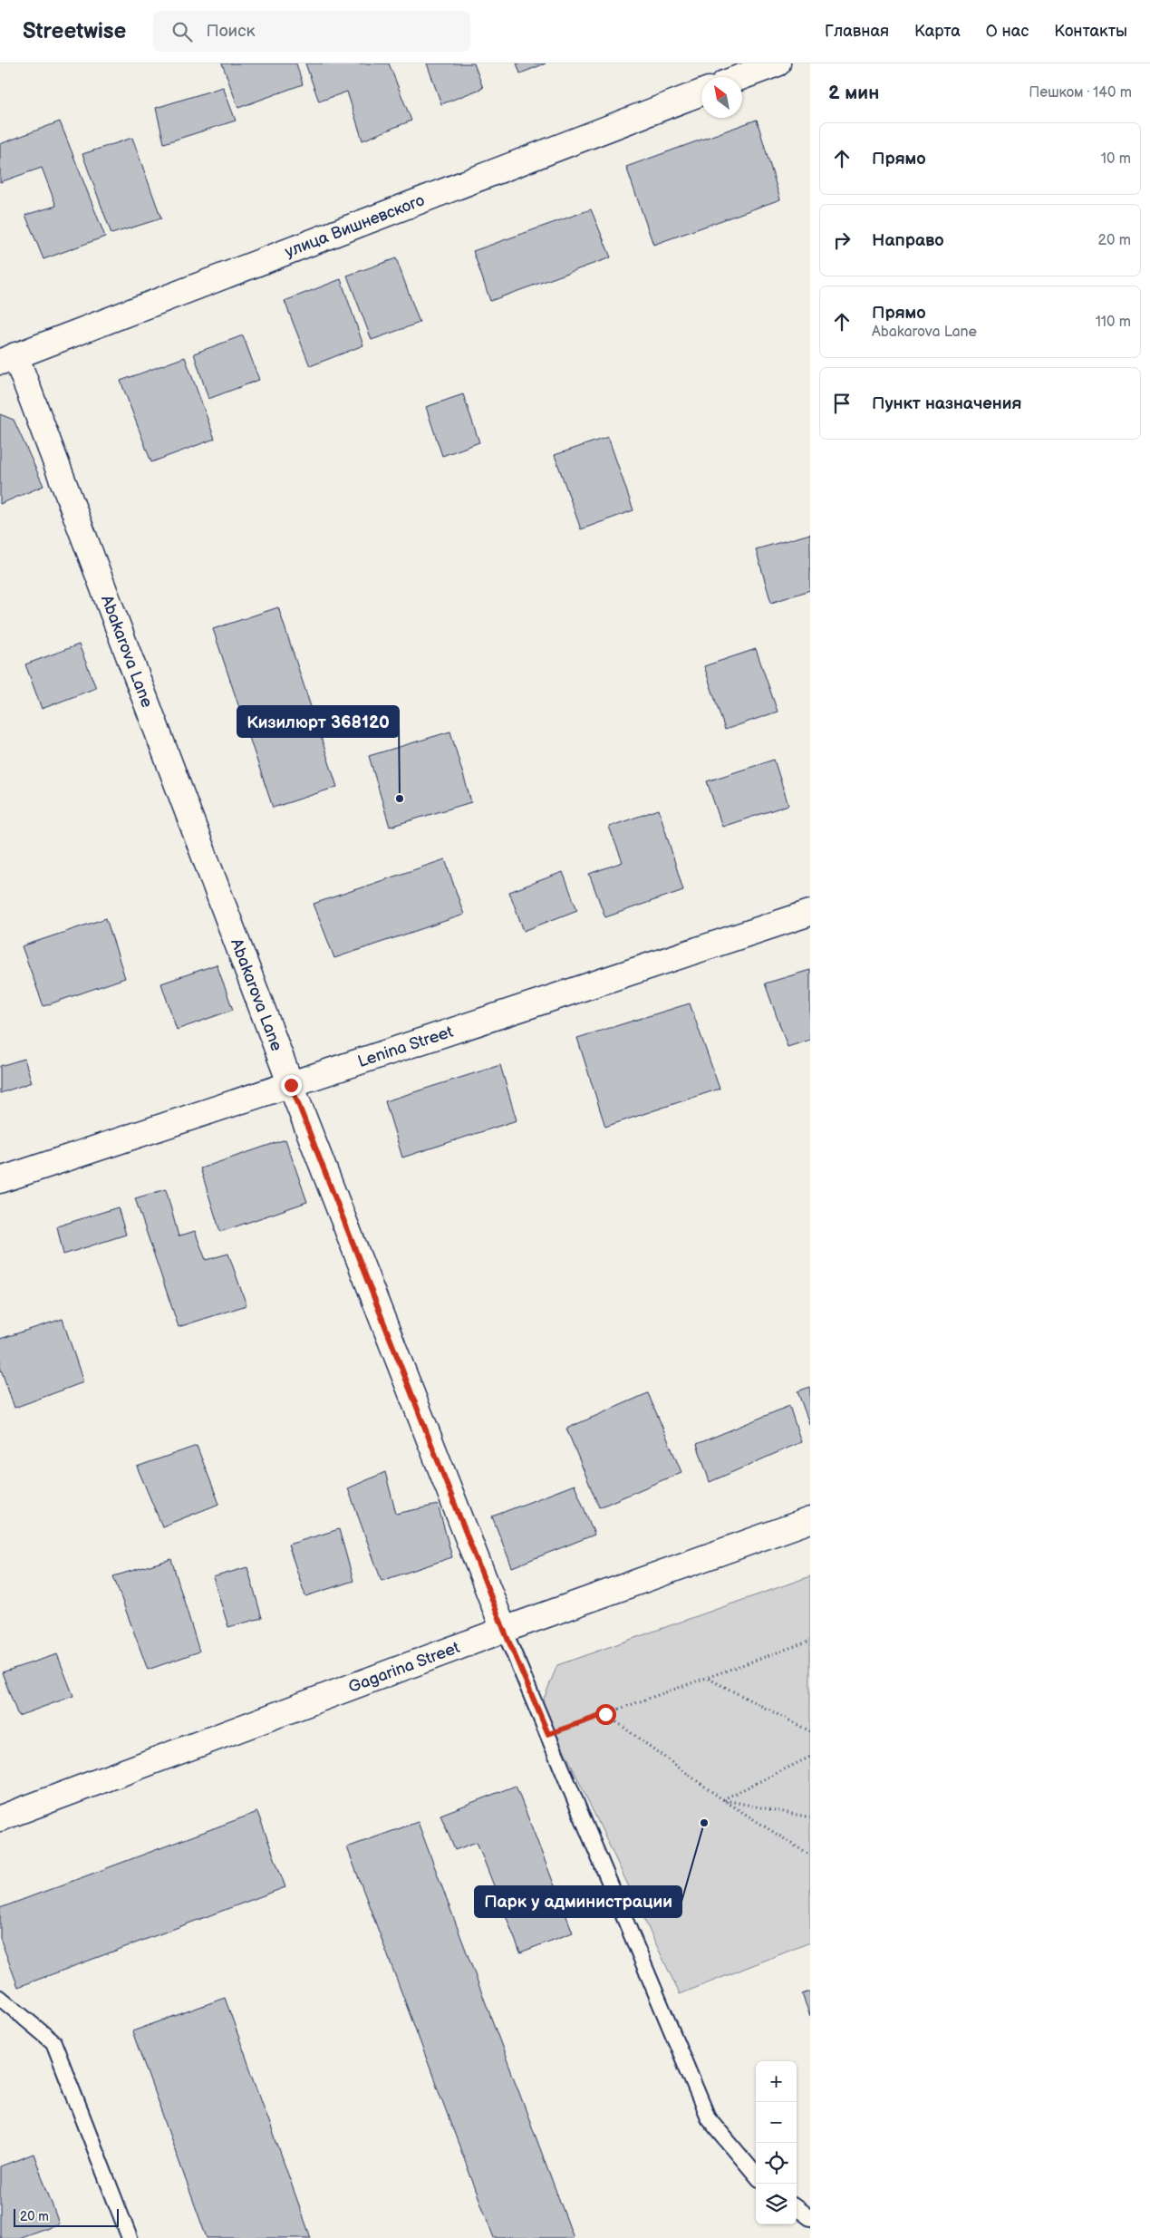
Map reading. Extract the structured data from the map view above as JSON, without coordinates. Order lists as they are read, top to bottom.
{
  "streets": {
    "street": [
      "улица Вишневского",
      "Abakarova Lane",
      "Lenina Street",
      "Gagarina Street"
    ]
  },
  "crossings": [
    ["улица Вишневского", "Abakarova Lane"],
    ["Abakarova Lane", "Lenina Street"],
    ["Abakarova Lane", "Gagarina Street"]
  ],
  "places": ["Кизилюрт 368120", "Парк у администрации"],
  "scale_bar": "20 m",
  "north": "top left",
  "page": {
    "header": "Streetwise",
    "search": "Поиск",
    "nav": [
      "Главная",
      "Карта",
      "О нас",
      "Контакты"
    ],
    "heading": ["2 мин", "Пешком · 140 m"],
    "list": [
      ["Прямо", "10 m"],
      ["Направо", "20 m"],
      ["Прямо", "Abakarova Lane", "110 m"],
      "Пункт назначения"
    ],
    "map_buttons": ["+", "−"],
    "scale": "20 m"
  }
}
